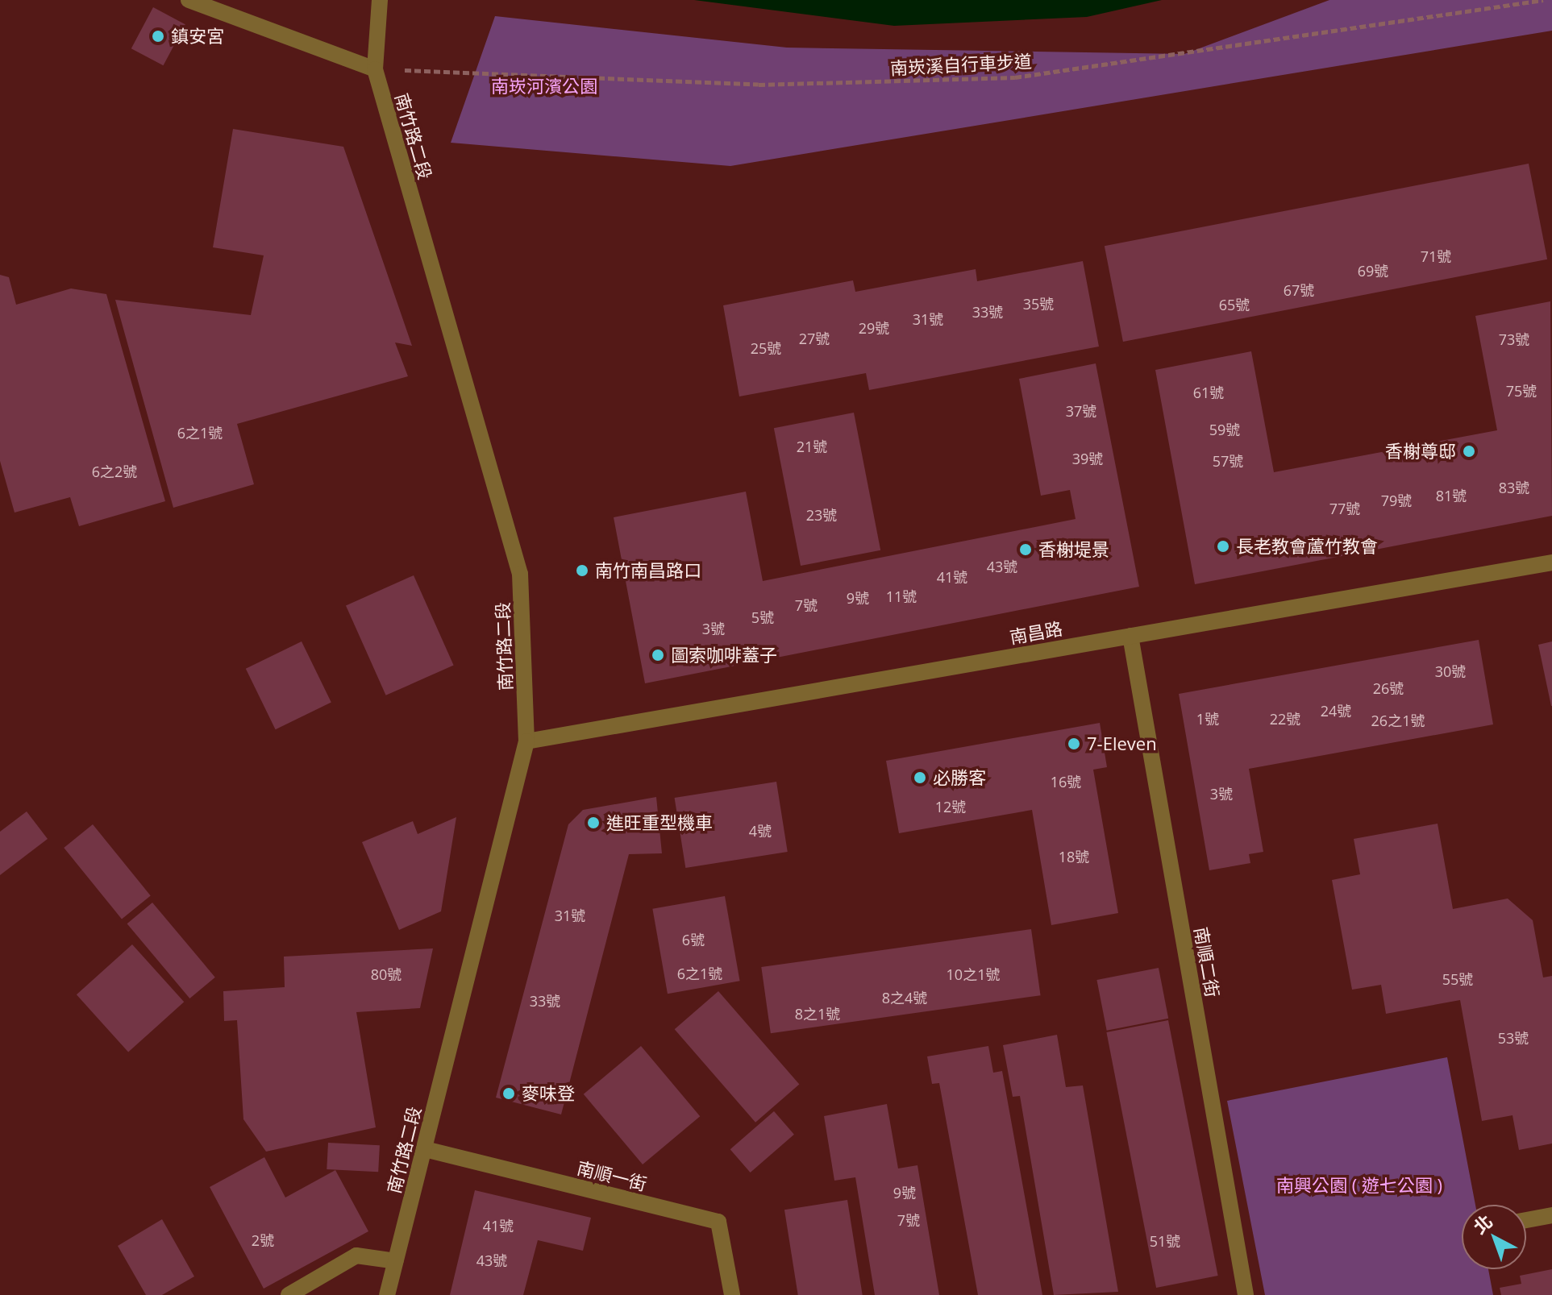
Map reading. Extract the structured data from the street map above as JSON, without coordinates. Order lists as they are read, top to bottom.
{
  "streets": {
    "street": [
      "南竹路二段",
      "南昌路",
      "南順二街",
      "南順一街"
    ],
    "path": ["南崁溪自行車步道"]
  },
  "crossings": [
    ["南崁溪自行車步道", "南竹路二段"],
    ["南竹路二段", "南昌路"],
    ["南竹路二段", "南順一街"],
    ["南昌路", "南順二街"]
  ],
  "parks": ["南崁河濱公園", "南興公園 ( 遊七公園 )"],
  "places": [
    "鎮安宮",
    "香榭尊邸",
    "長老教會蘆竹教會",
    "香榭堤景",
    "南竹南昌路口",
    "圖索咖啡蓋子",
    "7-Eleven",
    "必勝客",
    "進旺重型機車",
    "麥味登"
  ],
  "house_numbers": [
    "71號",
    "69號",
    "67號",
    "35號",
    "65號",
    "33號",
    "31號",
    "29號",
    "27號",
    "73號",
    "25號",
    "75號",
    "61號",
    "37號",
    "59號",
    "6之1號",
    "21號",
    "39號",
    "57號",
    "6之2號",
    "83號",
    "81號",
    "79號",
    "77號",
    "23號",
    "43號",
    "41號",
    "11號",
    "9號",
    "7號",
    "5號",
    "3號",
    "30號",
    "26號",
    "24號",
    "1號",
    "22號",
    "26之1號",
    "16號",
    "3號",
    "12號",
    "4號",
    "18號",
    "31號",
    "6號",
    "6之1號",
    "80號",
    "10之1號",
    "55號",
    "8之4號",
    "33號",
    "8之1號",
    "53號",
    "9號",
    "7號",
    "41號",
    "2號",
    "51號",
    "43號"
  ],
  "north": "top left"
}
